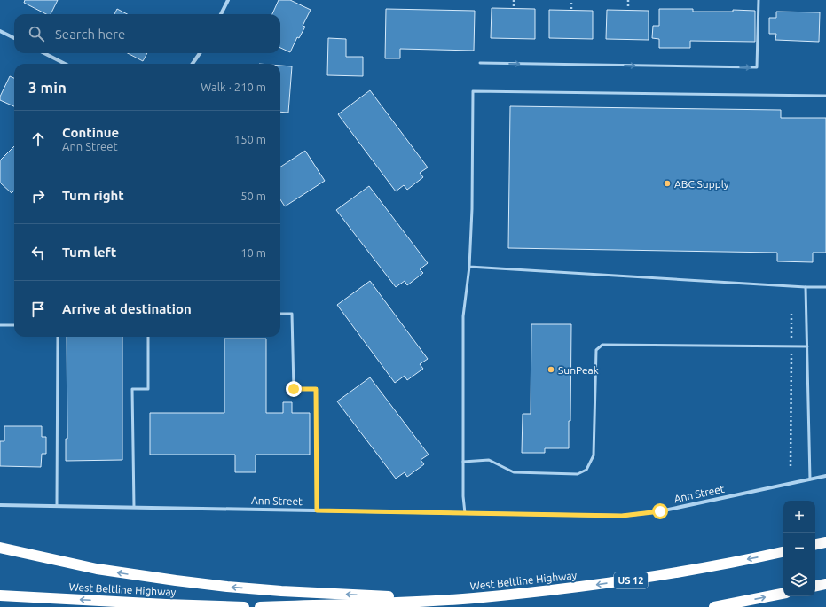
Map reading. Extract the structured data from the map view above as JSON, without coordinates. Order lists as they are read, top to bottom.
{
  "streets": {
    "highway": ["West Beltline Highway", "US 12"],
    "street": ["Ann Street"]
  },
  "places": ["ABC Supply", "SunPeak"],
  "page": {
    "search": "Search here",
    "heading": ["3 min", "Walk · 210 m"],
    "list": [
      ["Continue", "Ann Street", "150 m"],
      ["Turn right", "50 m"],
      ["Turn left", "10 m"],
      "Arrive at destination"
    ],
    "map_buttons": ["+", "−"]
  }
}
